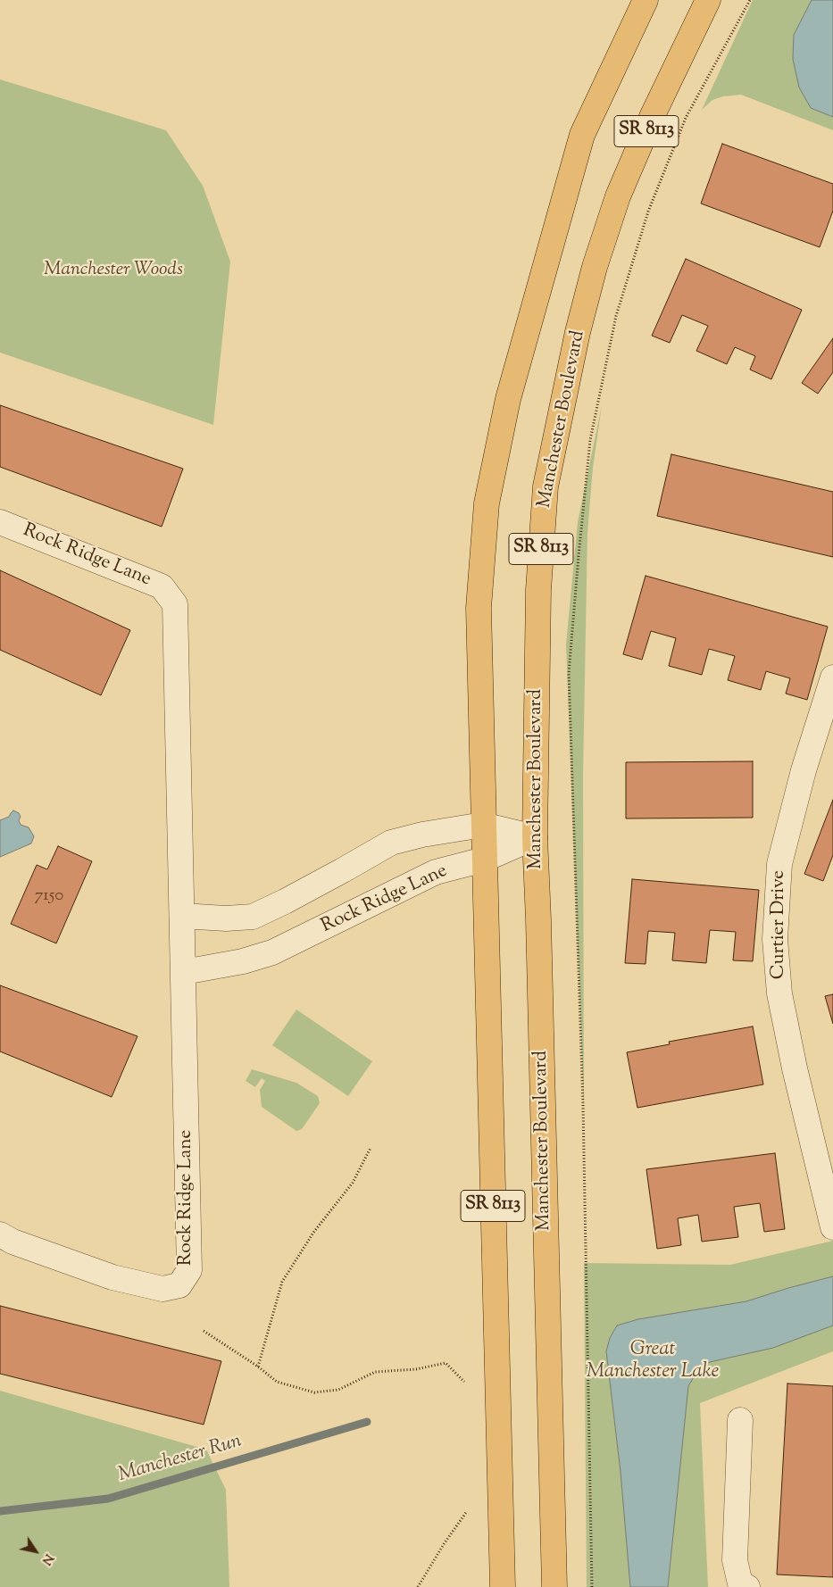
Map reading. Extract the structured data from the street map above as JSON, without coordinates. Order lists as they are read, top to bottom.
{
  "streets": {
    "main road": ["SR 8113", "Manchester Boulevard"],
    "street": ["Rock Ridge Lane", "Curtier Drive"]
  },
  "crossings": [
    ["SR 8113", "Rock Ridge Lane"],
    ["Manchester Boulevard", "Rock Ridge Lane"]
  ],
  "water": ["Great Manchester Lake", "Manchester Run"],
  "parks": ["Manchester Woods"],
  "house_numbers": ["7150"],
  "north": "bottom right"
}
